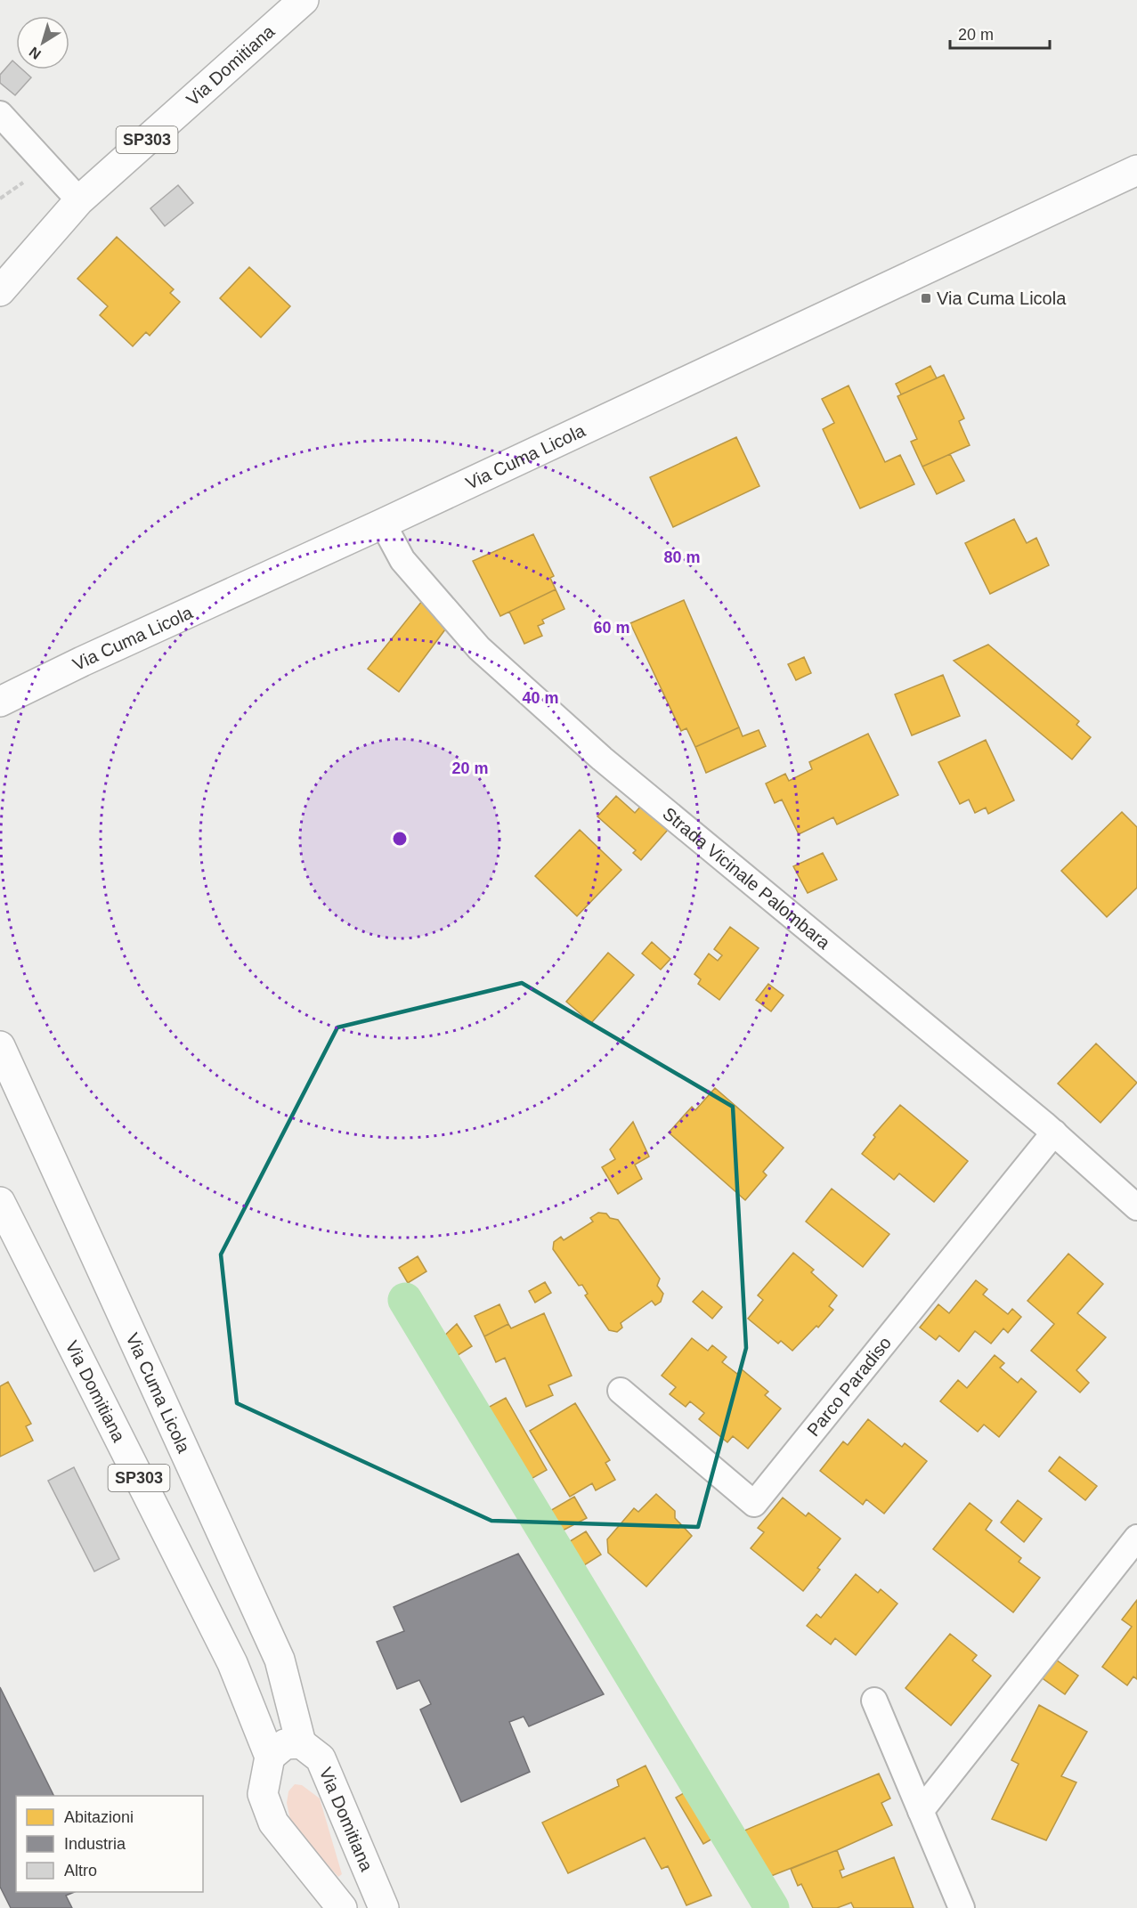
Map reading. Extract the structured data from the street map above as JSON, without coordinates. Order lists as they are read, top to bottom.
{
  "streets": {
    "street": [
      "Via Domitiana",
      "SP303",
      "Via Cuma Licola",
      "Strada Vicinale Palombara",
      "Parco Paradiso"
    ]
  },
  "crossings": [
    ["Via Domitiana", "Via Cuma Licola"],
    ["Via Cuma Licola", "Strada Vicinale Palombara"],
    ["Strada Vicinale Palombara", "Parco Paradiso"]
  ],
  "places": {
    "transit": ["Via Cuma Licola"]
  },
  "legend": ["Abitazioni", "Industria", "Altro"],
  "scale_bar": "20 m",
  "north": "bottom left",
  "rings": [
    "80 m",
    "60 m",
    "40 m",
    "20 m"
  ]
}
